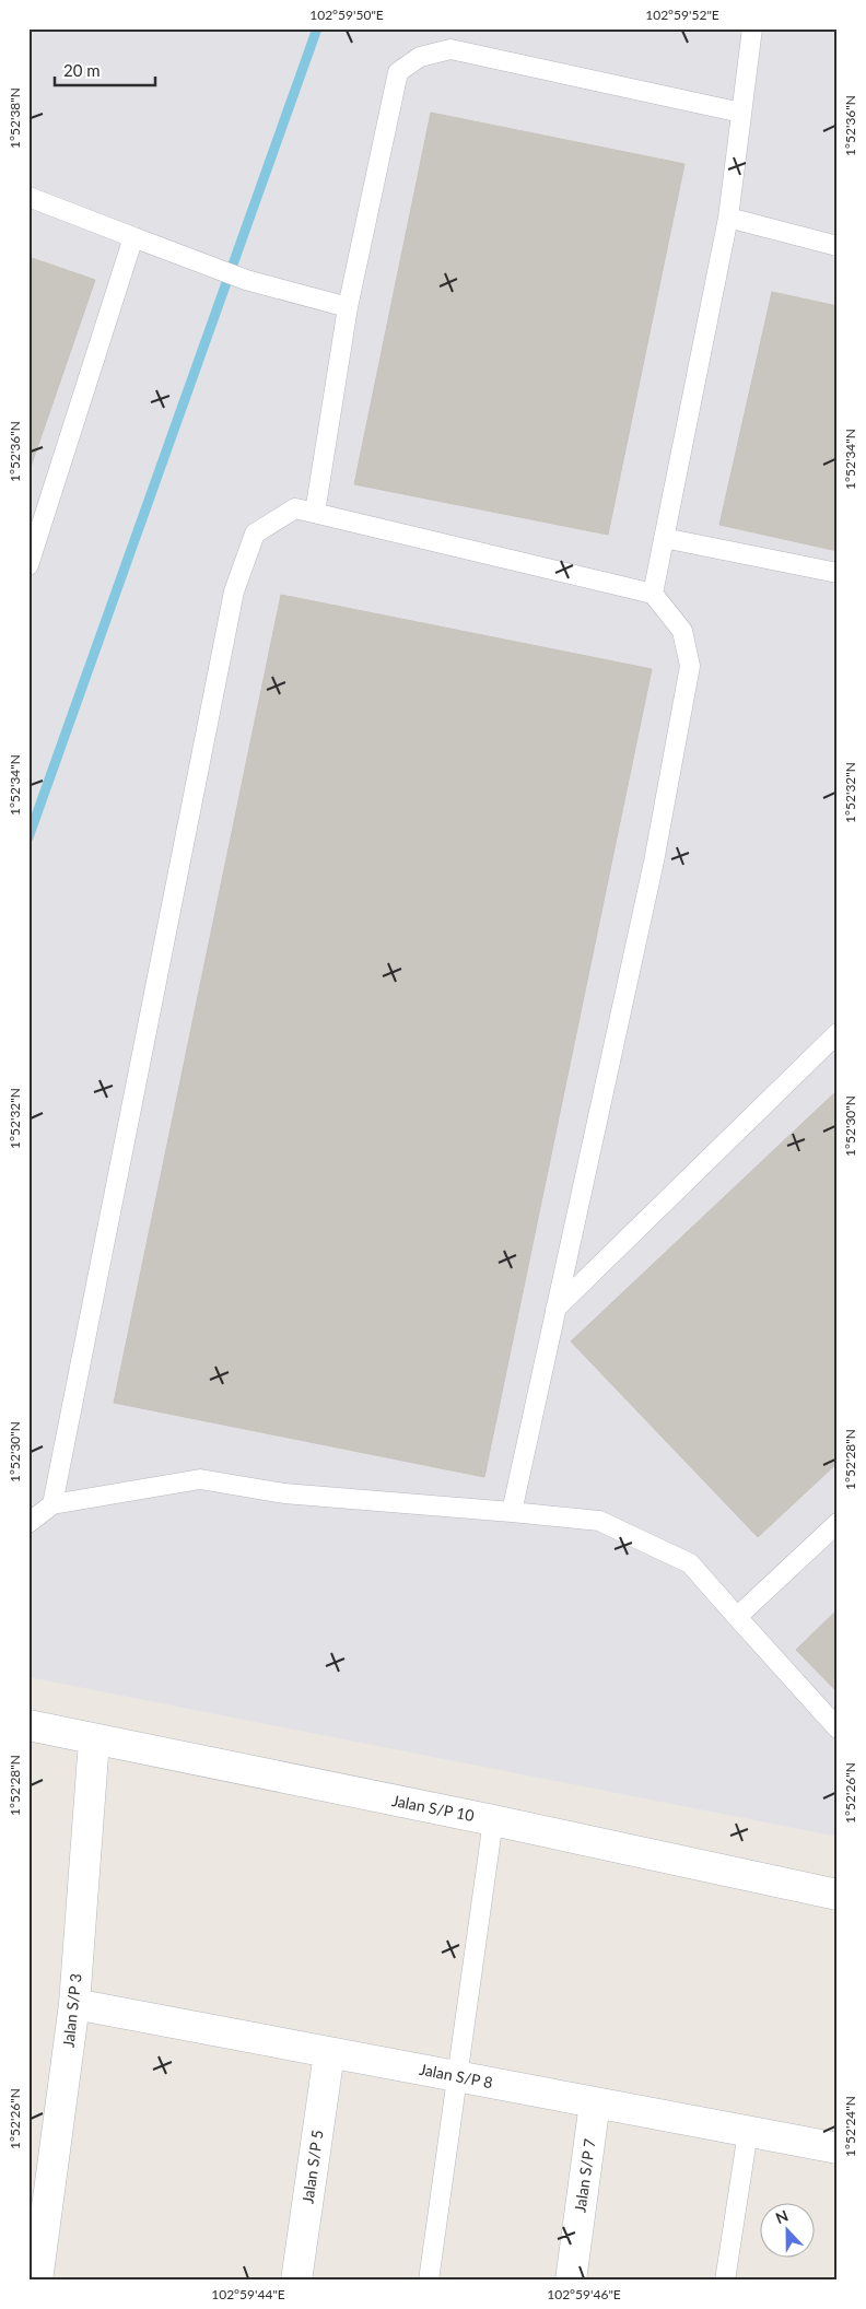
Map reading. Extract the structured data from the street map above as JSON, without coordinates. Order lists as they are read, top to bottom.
{
  "streets": {
    "street": [
      "Jalan S/P 10",
      "Jalan S/P 3",
      "Jalan S/P 8",
      "Jalan S/P 5",
      "Jalan S/P 7"
    ]
  },
  "crossings": [
    ["Jalan S/P 10", "Jalan S/P 3"],
    ["Jalan S/P 3", "Jalan S/P 8"],
    ["Jalan S/P 8", "Jalan S/P 5"],
    ["Jalan S/P 8", "Jalan S/P 7"]
  ],
  "scale_bar": "20 m",
  "north": "top",
  "coordinates": [
    "102°59'50\"E",
    "102°59'52\"E",
    "1°52'38\"N",
    "1°52'36\"N",
    "1°52'34\"N",
    "1°52'32\"N",
    "1°52'30\"N",
    "1°52'28\"N",
    "1°52'26\"N",
    "1°52'24\"N",
    "102°59'44\"E",
    "102°59'46\"E"
  ]
}
